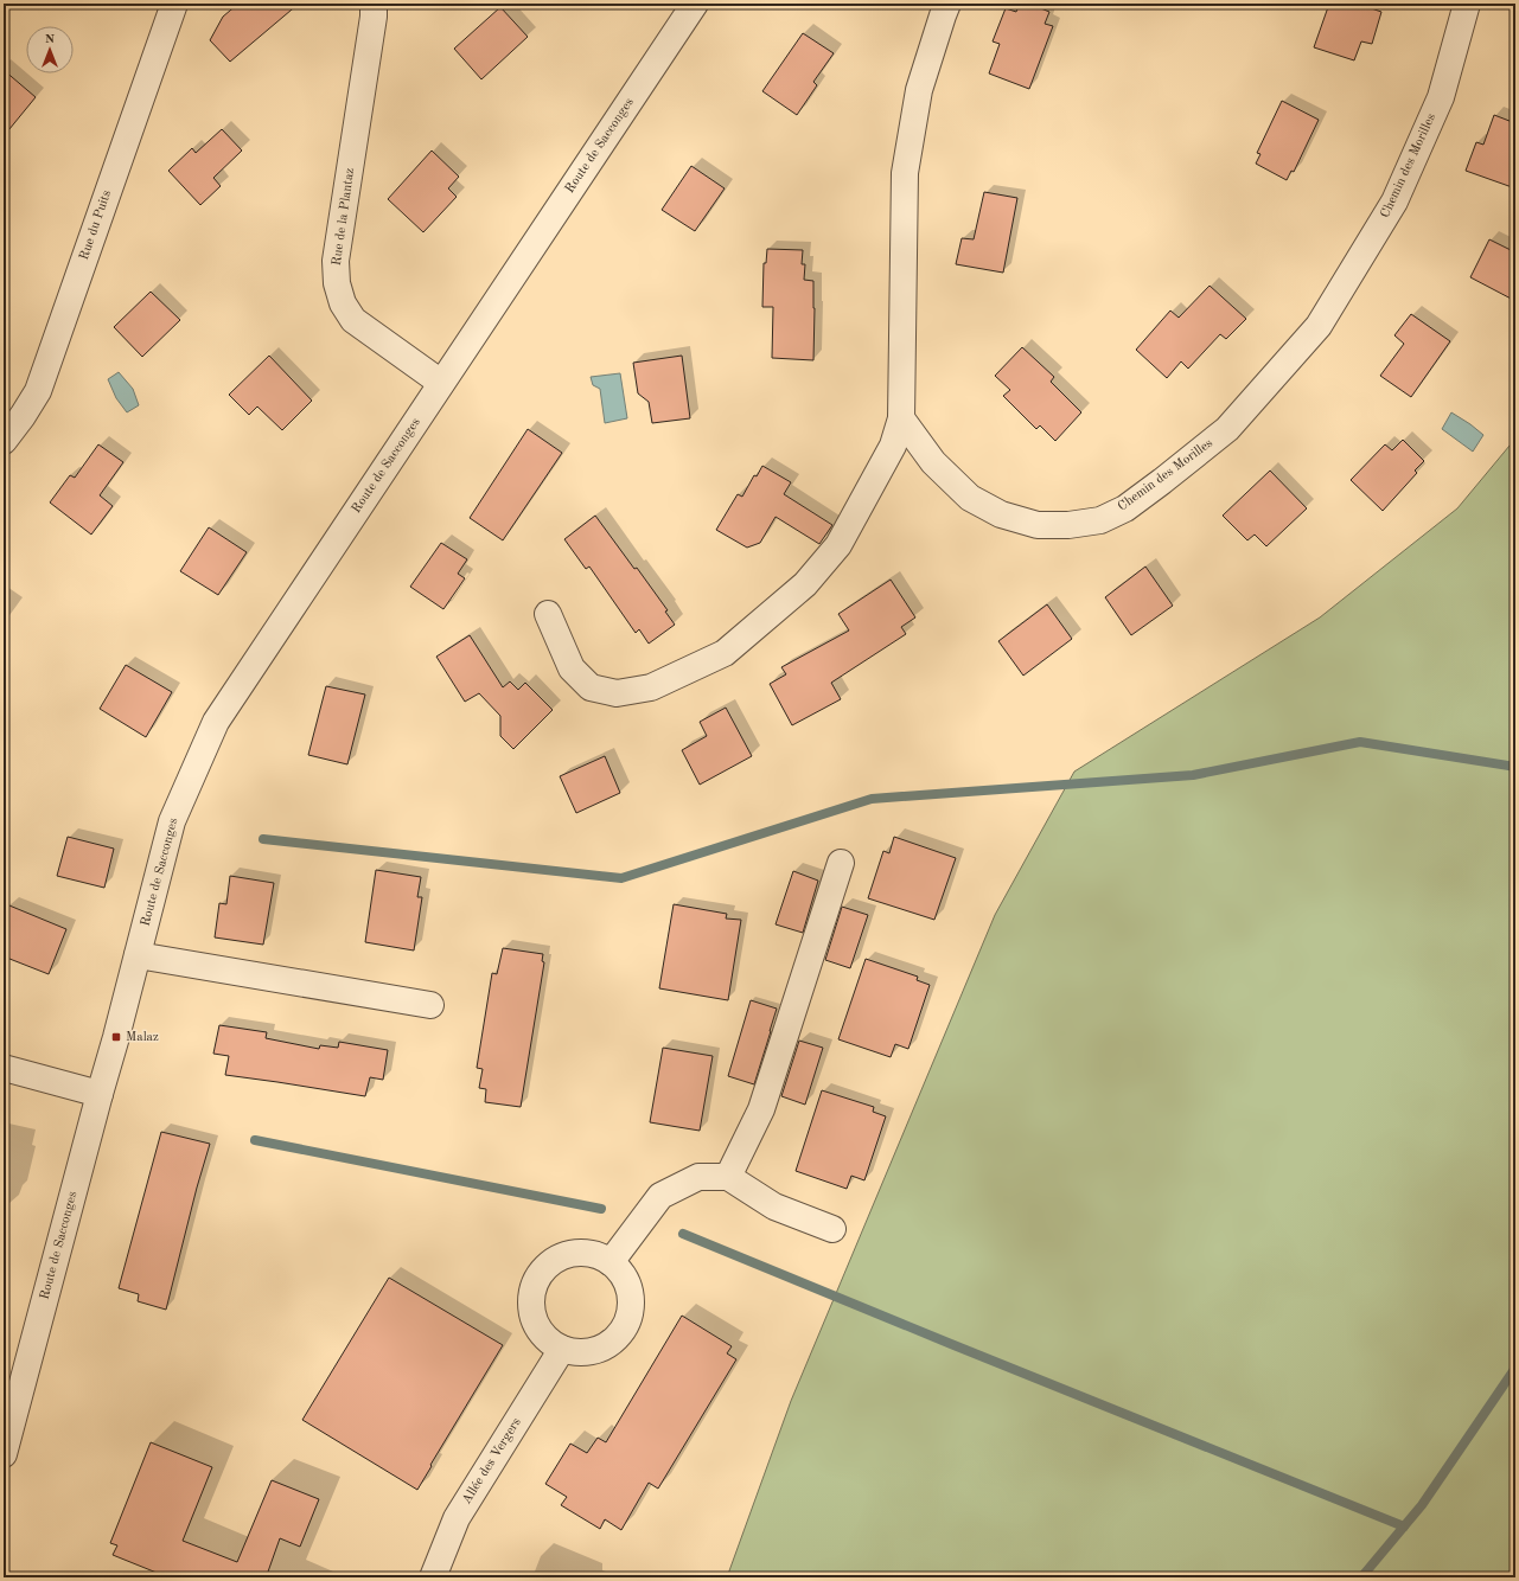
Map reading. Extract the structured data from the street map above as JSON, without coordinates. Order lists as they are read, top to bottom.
{
  "streets": {
    "street": [
      "Route de Sacconges",
      "Chemin des Morilles",
      "Rue de la Plantaz",
      "Rue du Puits",
      "Allée des Vergers"
    ]
  },
  "crossings": [
    ["Route de Sacconges", "Rue de la Plantaz"]
  ],
  "places": {
    "transit": ["Malaz"]
  },
  "north": "top"
}
